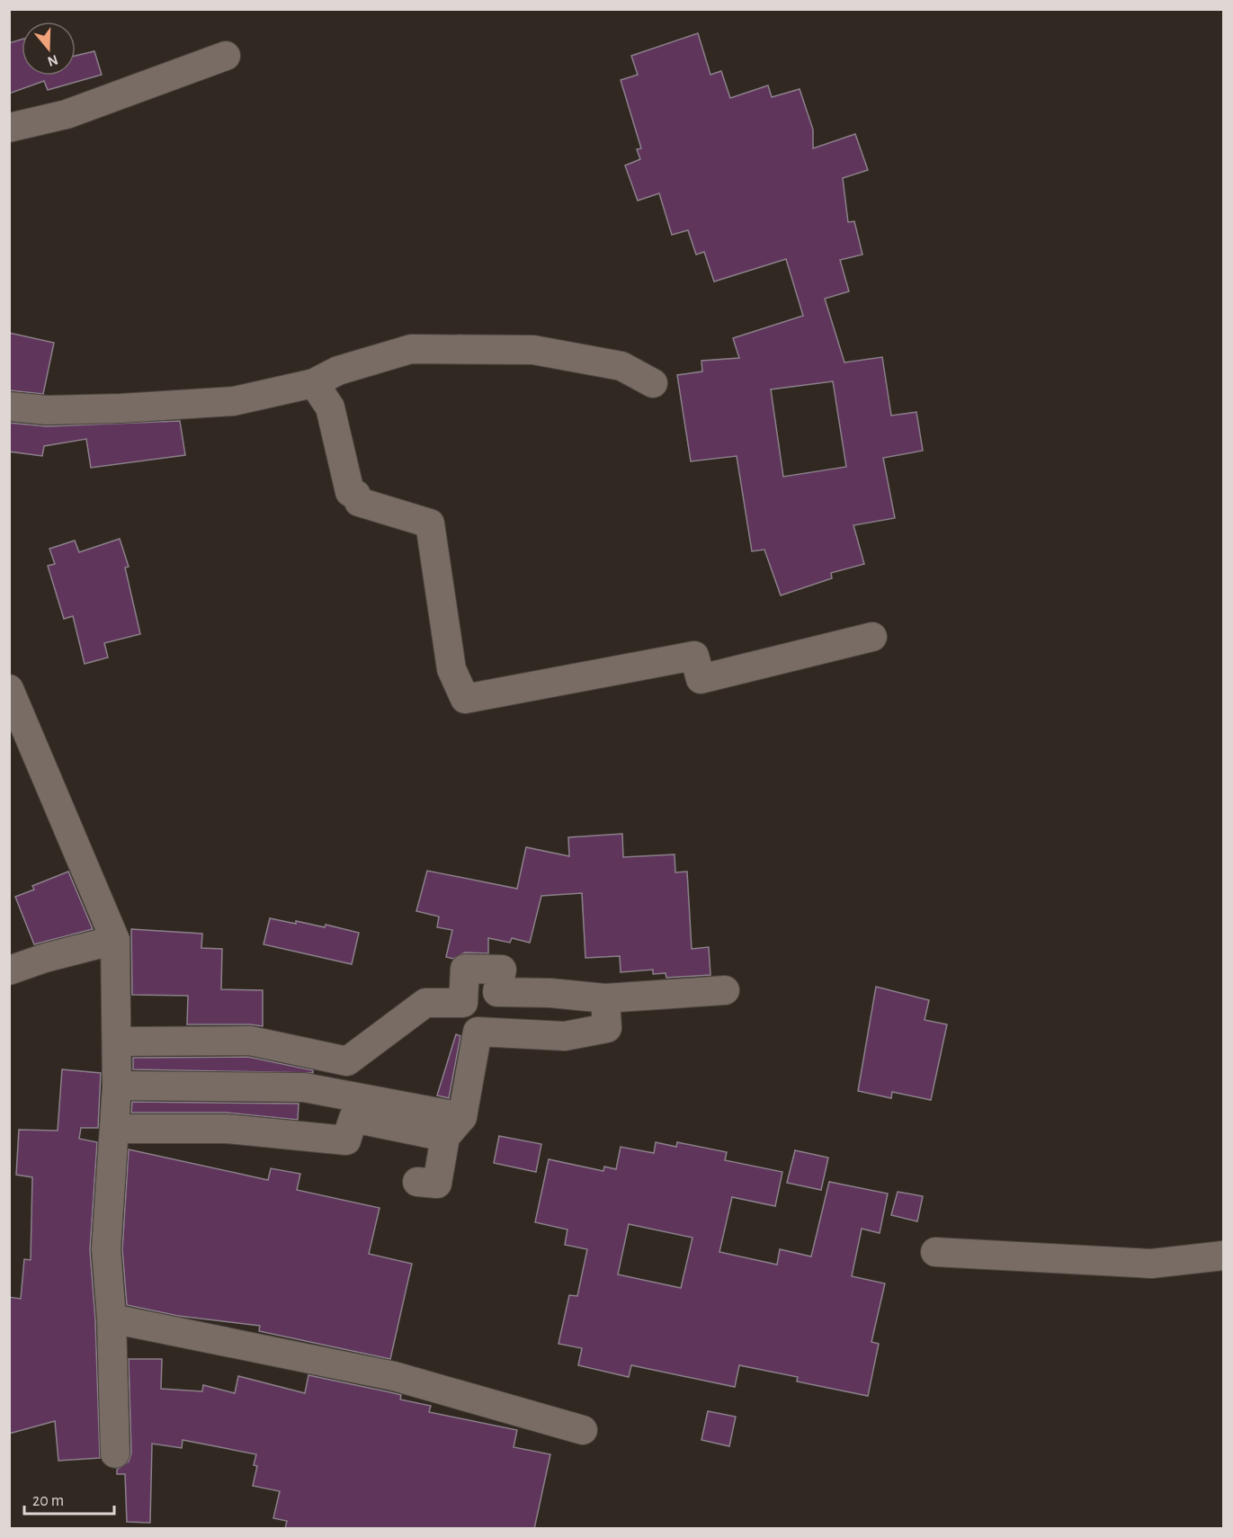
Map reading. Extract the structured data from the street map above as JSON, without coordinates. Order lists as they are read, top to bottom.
{
  "scale_bar": "20 m",
  "north": "bottom"
}
